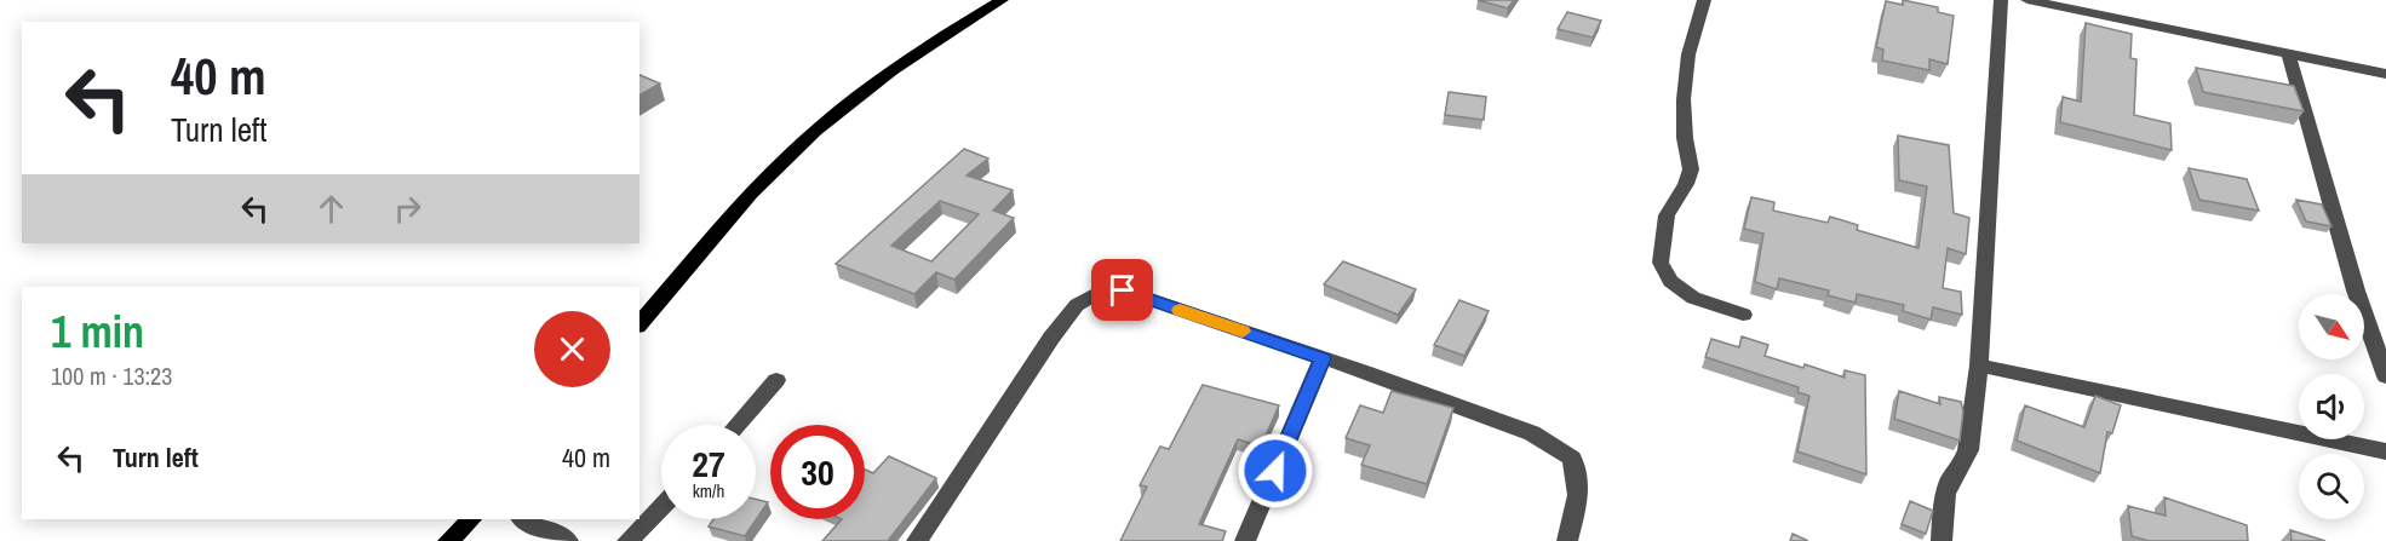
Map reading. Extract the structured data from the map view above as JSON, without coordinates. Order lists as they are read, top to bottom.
{
  "north": "bottom right",
  "page": {
    "turn": ["40 m", "Turn left"],
    "heading": ["1 min", "100 m · 13:23"],
    "list": [
      {
        "name": "Turn left",
        "value": "40 m"
      }
    ],
    "speed": "27 km/h",
    "limit": "30"
  }
}
